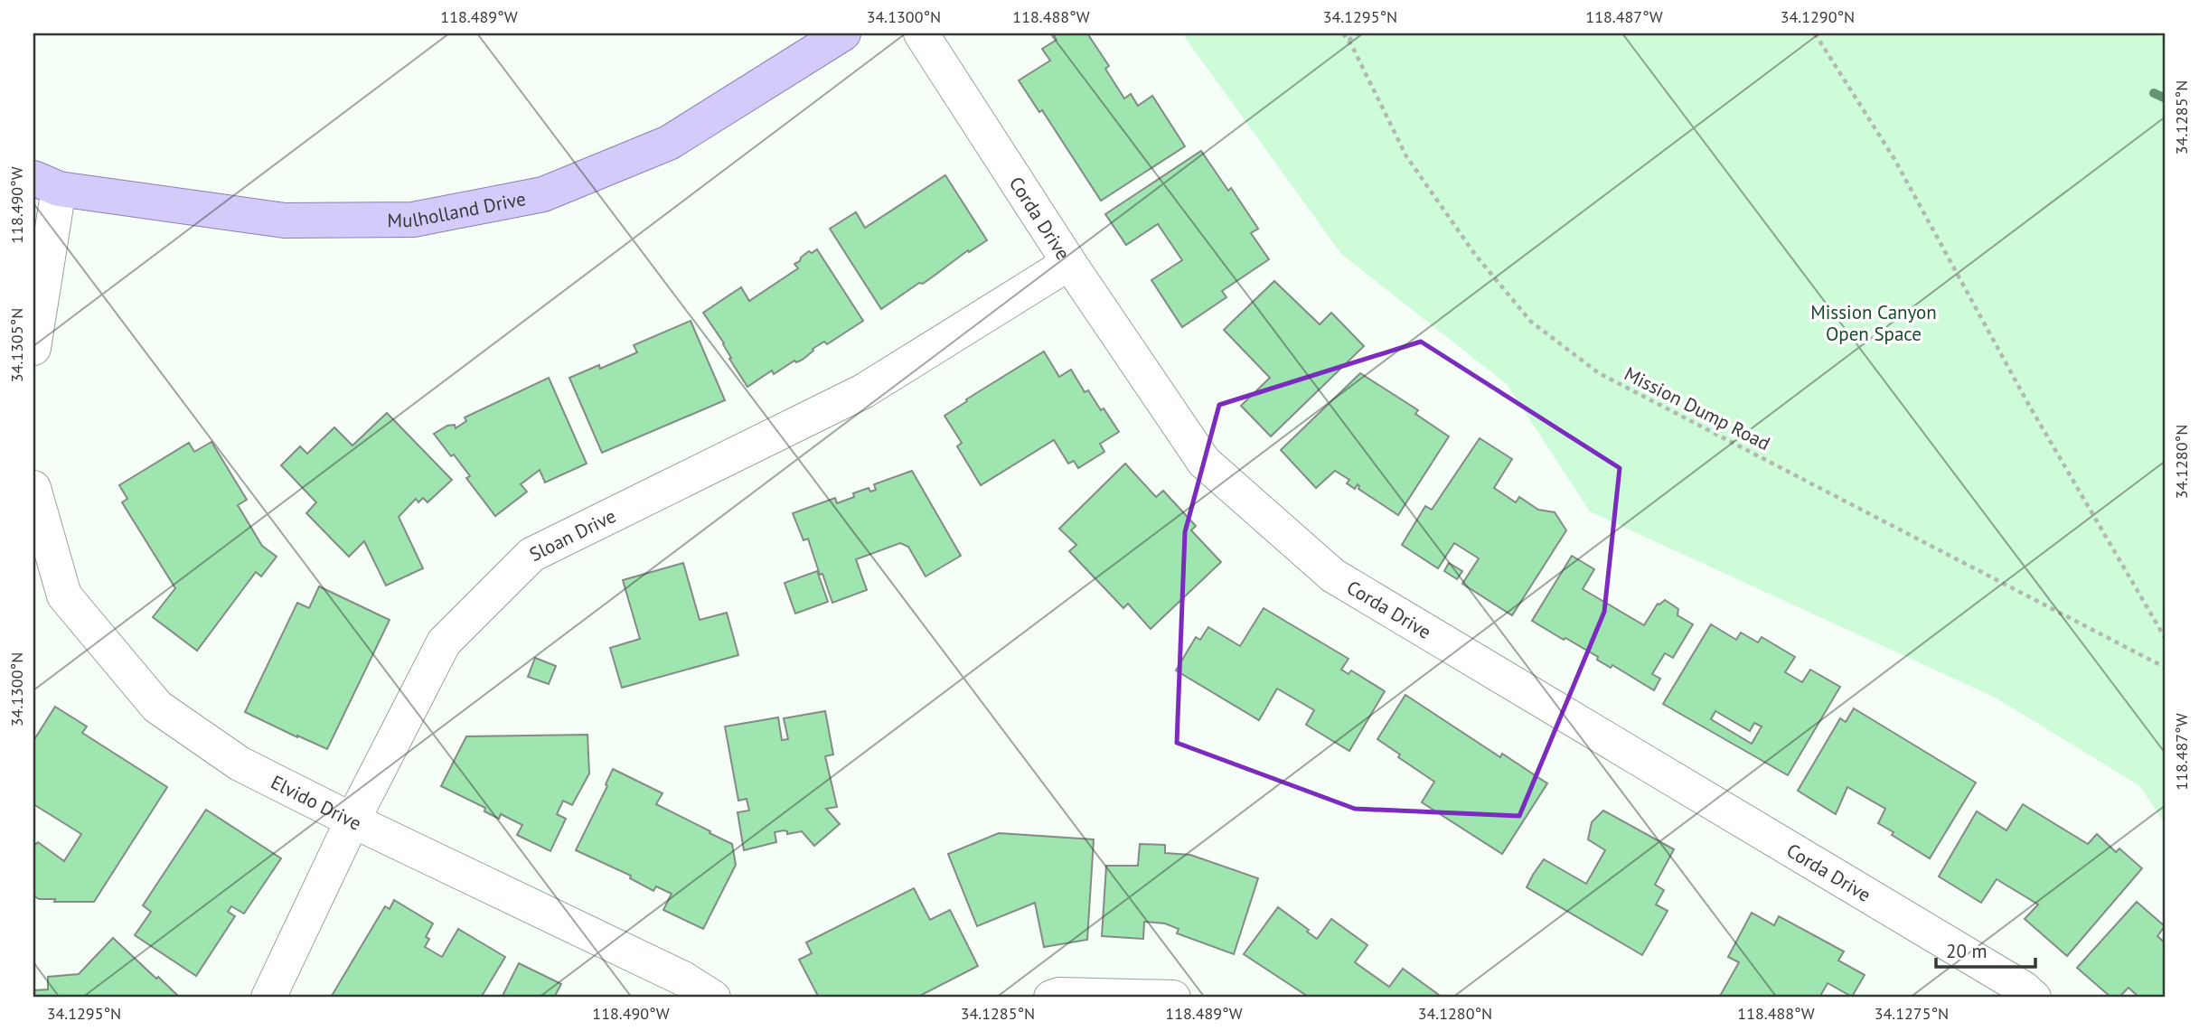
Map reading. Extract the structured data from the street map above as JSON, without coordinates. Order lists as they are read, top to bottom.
{
  "streets": {
    "main road": ["Mulholland Drive"],
    "street": ["Corda Drive", "Sloan Drive", "Elvido Drive"],
    "path": ["Mission Dump Road"]
  },
  "crossings": [
    ["Corda Drive", "Sloan Drive"],
    ["Sloan Drive", "Elvido Drive"]
  ],
  "parks": ["Mission Canyon Open Space"],
  "scale_bar": "20 m",
  "coordinates": [
    "118.489°W",
    "34.1300°N",
    "118.488°W",
    "34.1295°N",
    "118.487°W",
    "34.1290°N",
    "34.1285°N",
    "118.490°W",
    "34.1305°N",
    "34.1280°N",
    "34.1275°N"
  ]
}
